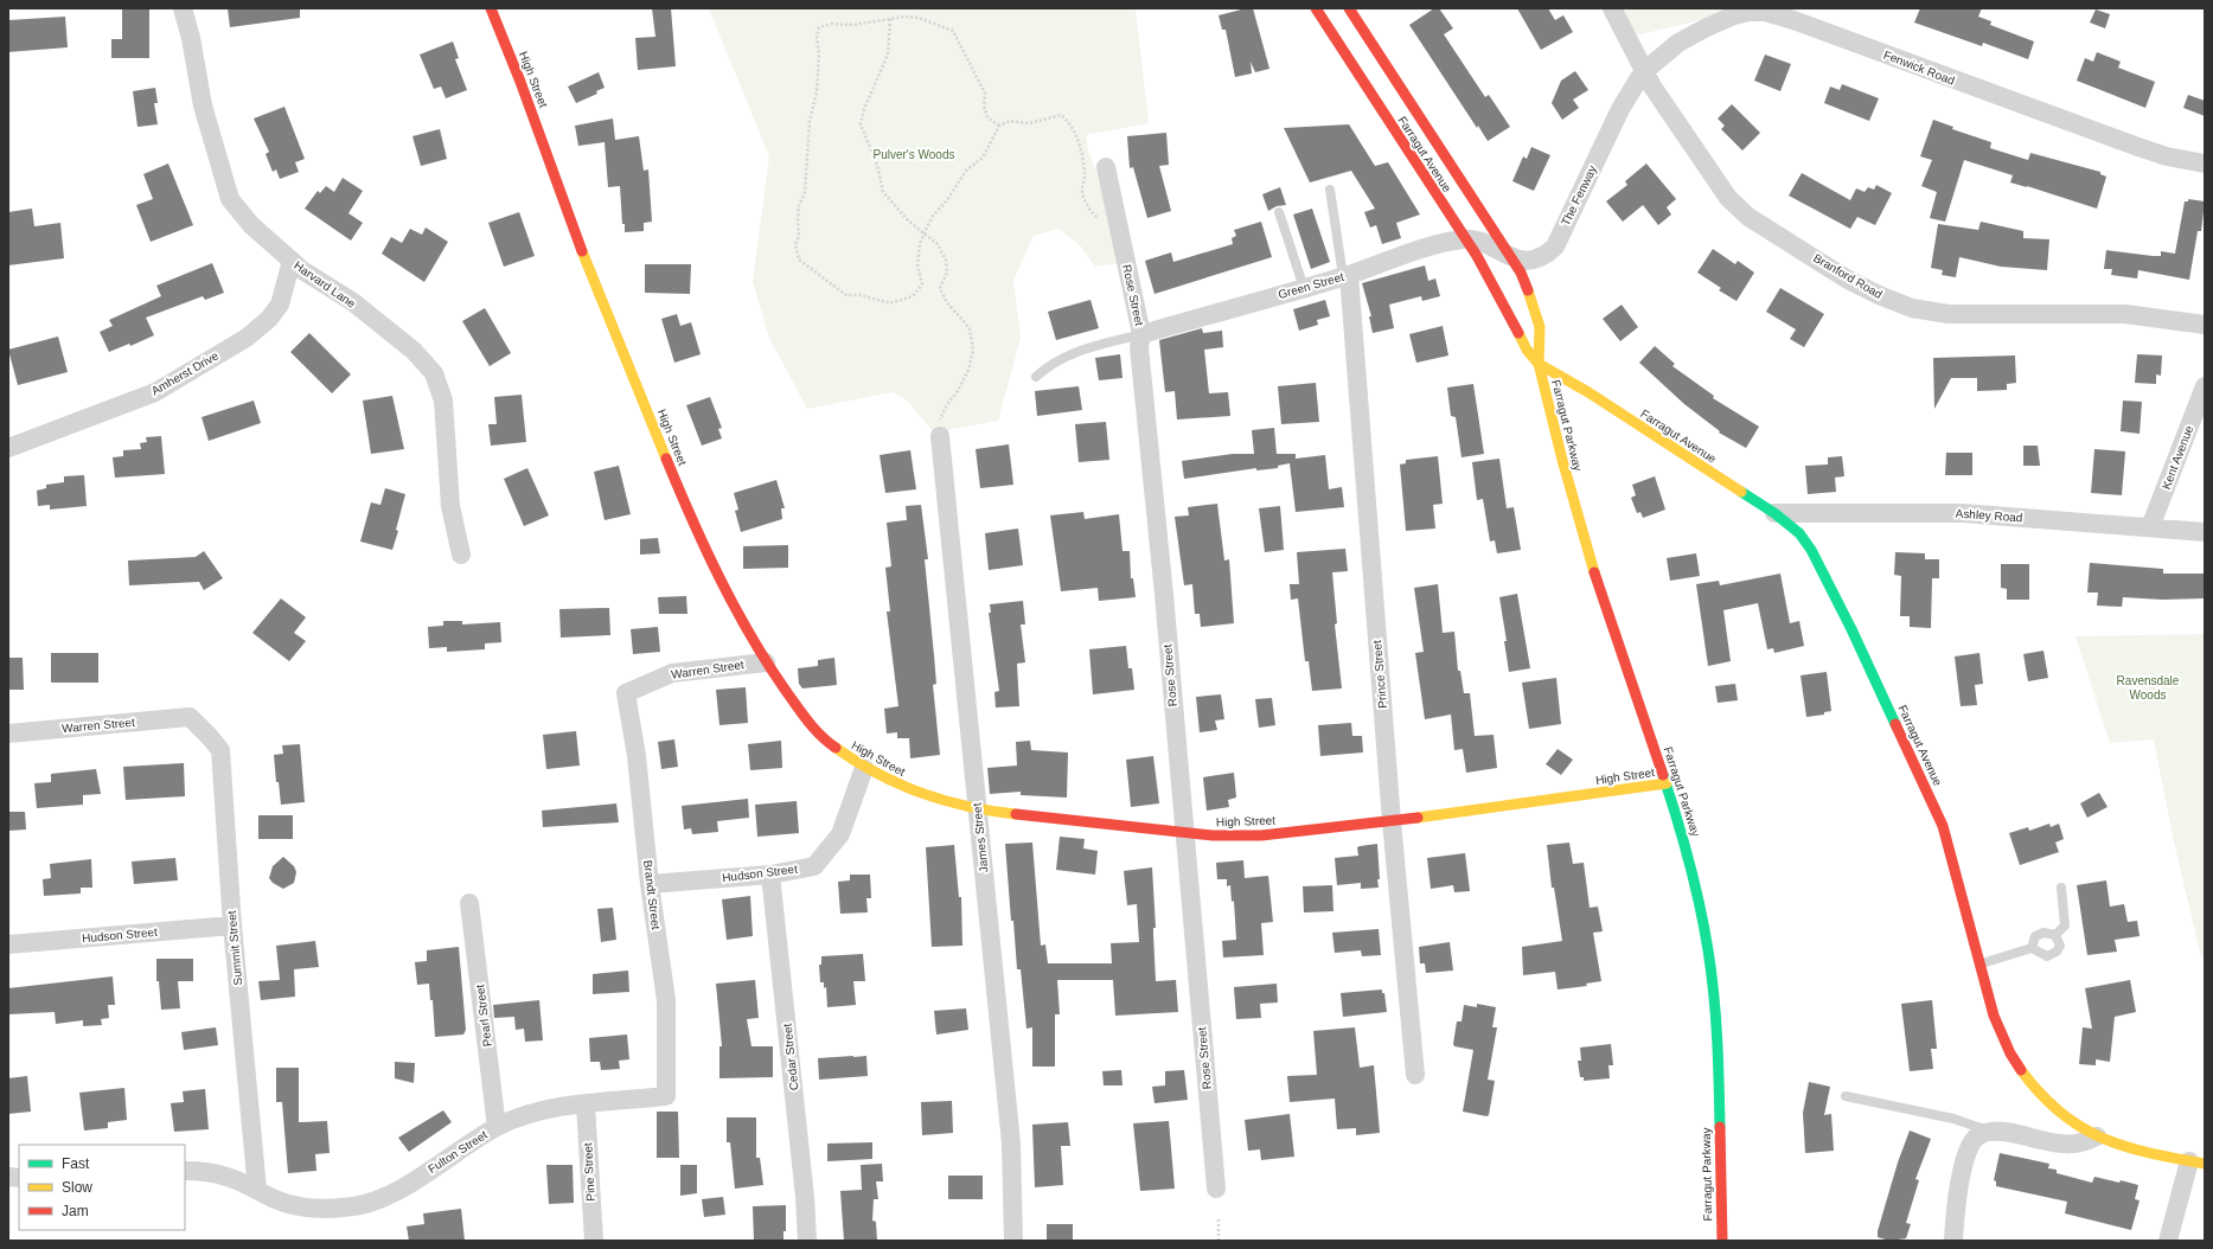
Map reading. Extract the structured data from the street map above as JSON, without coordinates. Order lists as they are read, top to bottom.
{
  "streets": {
    "street": [
      "Fenwick Road",
      "High Street",
      "Farragut Avenue",
      "The Fenway",
      "Branford Road",
      "Harvard Lane",
      "Green Street",
      "Rose Street",
      "Amherst Drive",
      "Farragut Parkway",
      "Kent Avenue",
      "Ashley Road",
      "Warren Street",
      "Prince Street",
      "James Street",
      "Hudson Street",
      "Brandt Street",
      "Summit Street",
      "Pearl Street",
      "Cedar Street",
      "Fulton Street",
      "Pine Street"
    ]
  },
  "crossings": [
    ["Fenwick Road", "The Fenway"],
    ["Fenwick Road", "Branford Road"],
    ["High Street", "Rose Street"],
    ["High Street", "Farragut Parkway"],
    ["High Street", "Warren Street"],
    ["High Street", "Prince Street"],
    ["High Street", "James Street"],
    ["High Street", "Hudson Street"],
    ["Farragut Avenue", "The Fenway"],
    ["Farragut Avenue", "Green Street"],
    ["Farragut Avenue", "Farragut Parkway"],
    ["Farragut Avenue", "Ashley Road"],
    ["The Fenway", "Branford Road"],
    ["The Fenway", "Green Street"],
    ["Harvard Lane", "Amherst Drive"],
    ["Green Street", "Rose Street"],
    ["Green Street", "Prince Street"],
    ["Kent Avenue", "Ashley Road"],
    ["Warren Street", "Brandt Street"],
    ["Warren Street", "Summit Street"],
    ["Hudson Street", "Brandt Street"],
    ["Hudson Street", "Summit Street"],
    ["Hudson Street", "Cedar Street"],
    ["Brandt Street", "Fulton Street"],
    ["Summit Street", "Fulton Street"],
    ["Pearl Street", "Fulton Street"],
    ["Fulton Street", "Pine Street"]
  ],
  "parks": ["Pulver's Woods", "Ravensdale Woods"],
  "legend": ["Fast", "Slow", "Jam"]
}
